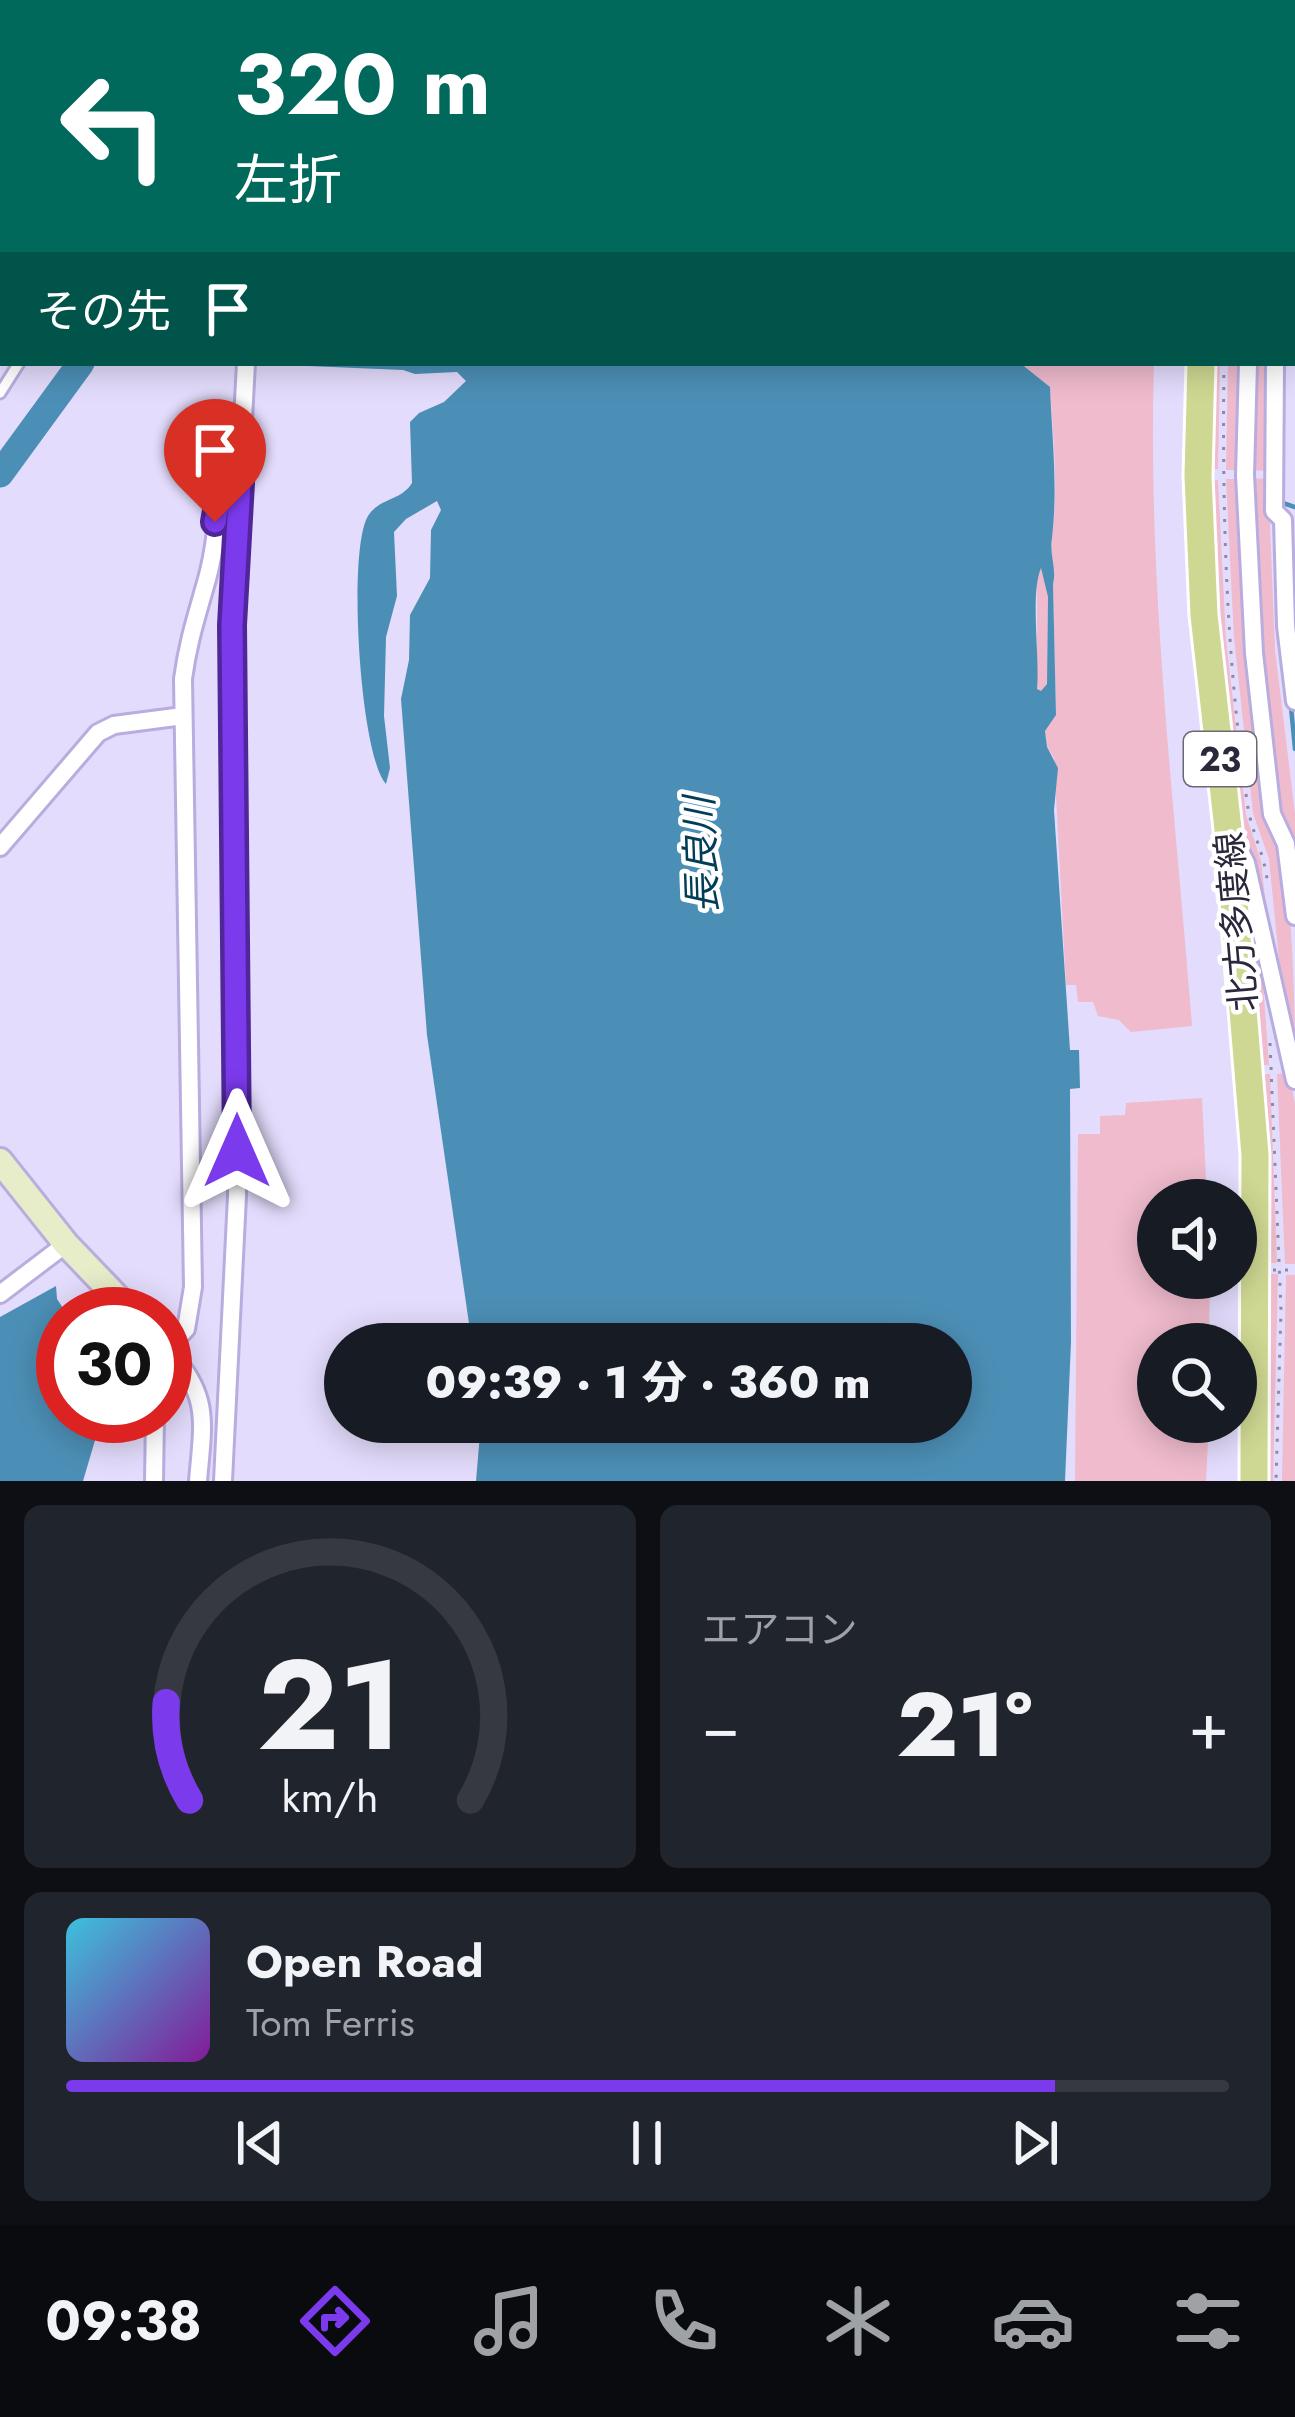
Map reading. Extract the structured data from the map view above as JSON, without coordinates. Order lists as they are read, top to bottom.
{
  "streets": {
    "main road": ["23", "北方多度線"]
  },
  "water": ["長良川"],
  "page": {
    "turn": ["320 m", "左折"],
    "then": "その先",
    "limit": "30",
    "trip": "09:39 · 1 分 · 360 m",
    "tile": "エアコン",
    "heat": ["−", "21°", "+"],
    "song": ["Open Road", "Tom Ferris"],
    "tabs": "09:38",
    "gauge": ["21", "km/h"]
  }
}
